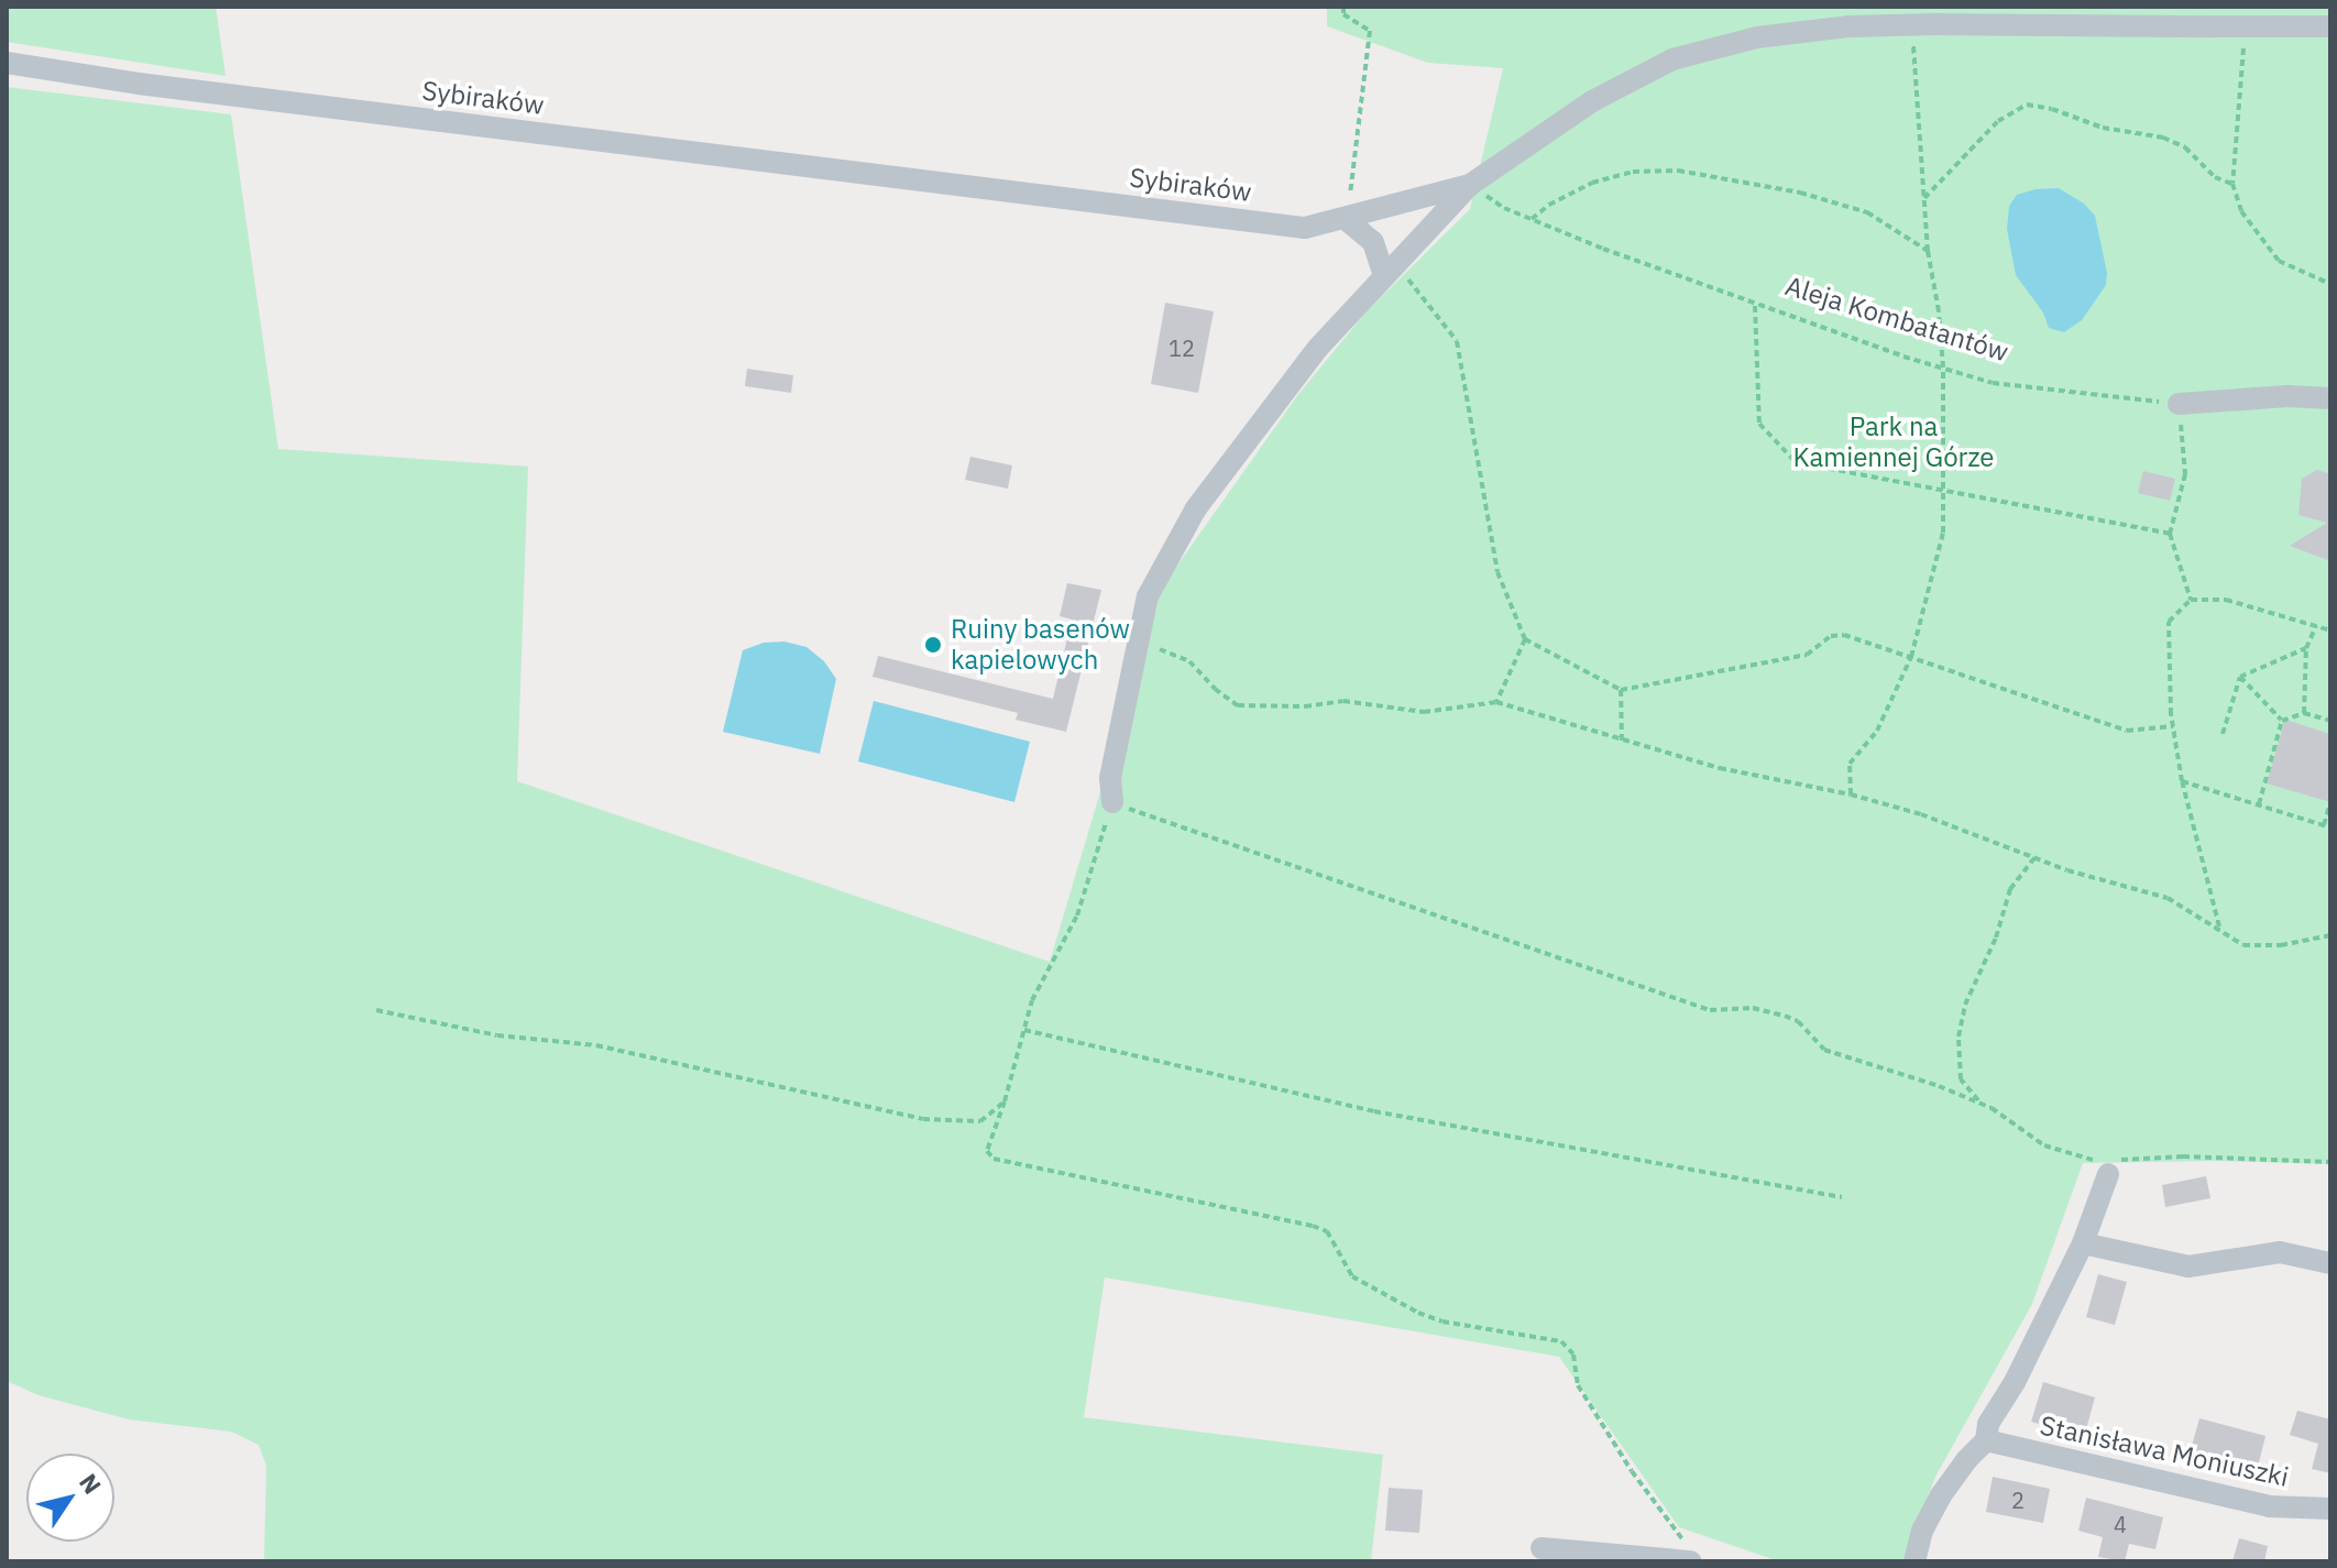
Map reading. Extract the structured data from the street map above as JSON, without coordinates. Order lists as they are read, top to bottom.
{
  "streets": {
    "street": ["Sybiraków", "Stanisława Moniuszki"],
    "path": ["Aleja Kombatantów"]
  },
  "crossings": [
    ["Sybiraków", "Aleja Kombatantów"]
  ],
  "parks": ["Park na Kamiennej Górze"],
  "places": ["Ruiny basenów kapielowych"],
  "house_numbers": ["12", "2", "4"],
  "north": "top right"
}
